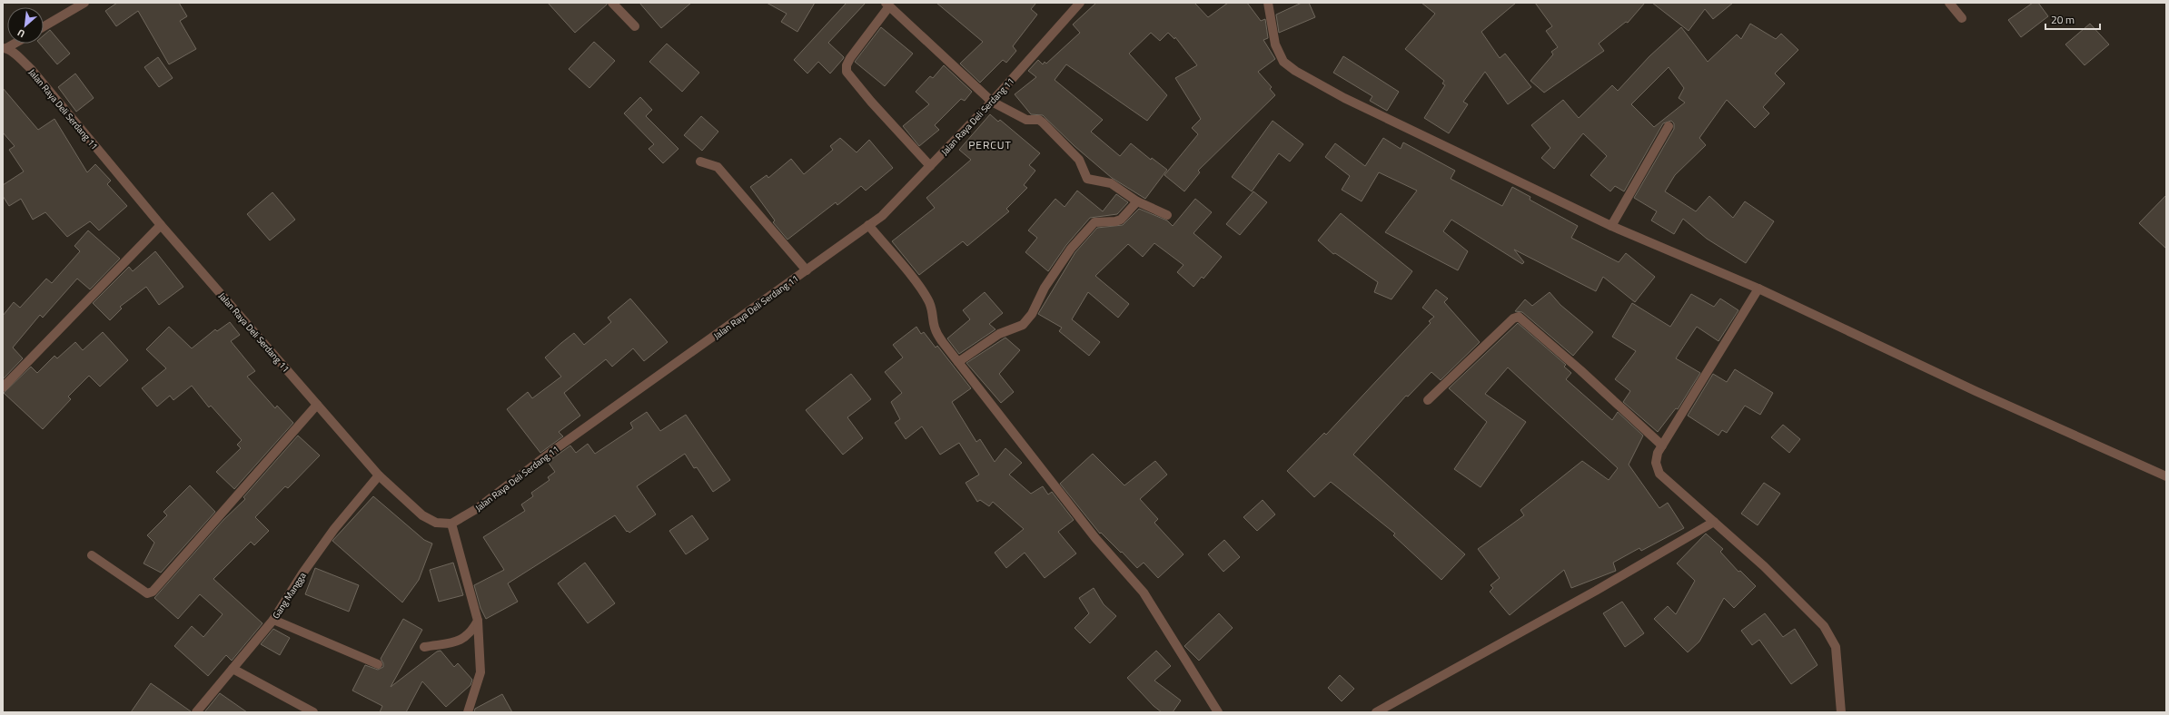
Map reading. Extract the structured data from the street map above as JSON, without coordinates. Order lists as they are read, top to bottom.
{
  "streets": {
    "street": ["Jalan Raya Deli Serdang 11", "Gang Mangga"]
  },
  "crossings": [
    ["Jalan Raya Deli Serdang 11", "Gang Mangga"]
  ],
  "districts": ["PERCUT"],
  "scale_bar": "20 m",
  "north": "bottom left"
}
